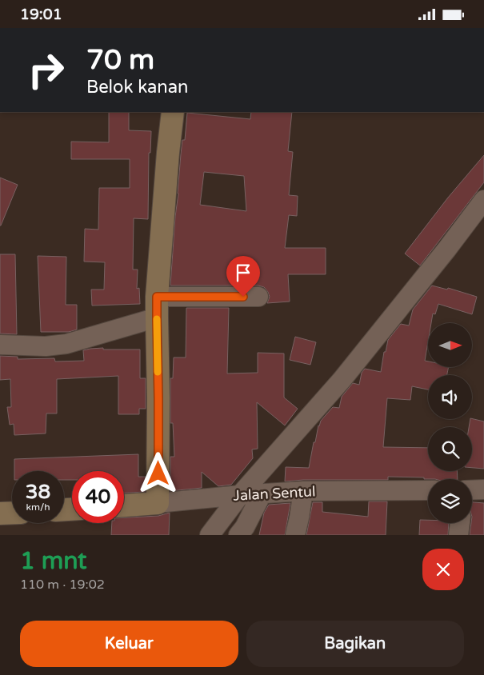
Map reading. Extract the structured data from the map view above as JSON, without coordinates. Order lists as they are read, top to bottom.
{
  "streets": {
    "street": ["Jalan Sentul"]
  },
  "north": "right",
  "page": {
    "status": "19:01",
    "turn": ["70 m", "Belok kanan"],
    "speed": "38 km/h",
    "limit": "40",
    "heading": ["1 mnt", "110 m · 19:02"],
    "buttons": ["Keluar", "Bagikan"]
  }
}
